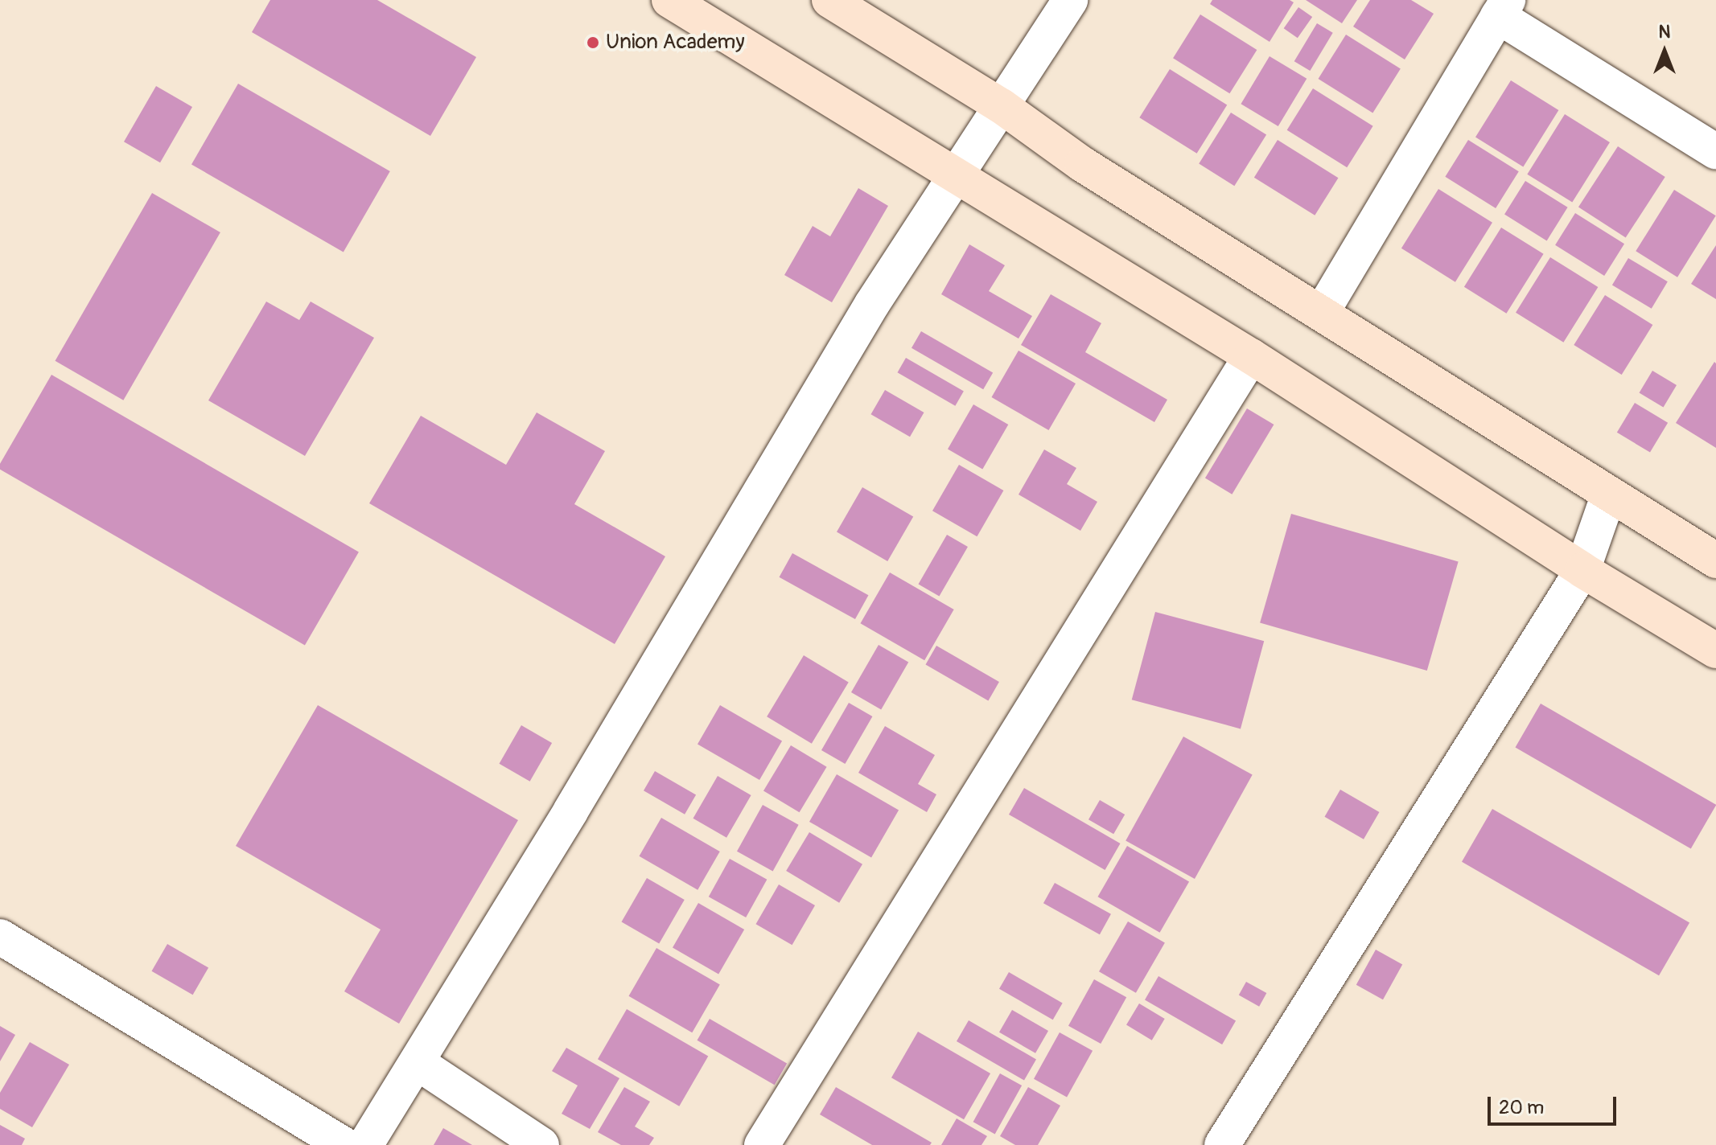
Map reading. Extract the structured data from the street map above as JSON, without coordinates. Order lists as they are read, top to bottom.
{
  "places": ["Union Academy"],
  "scale_bar": "20 m",
  "north": "top"
}
